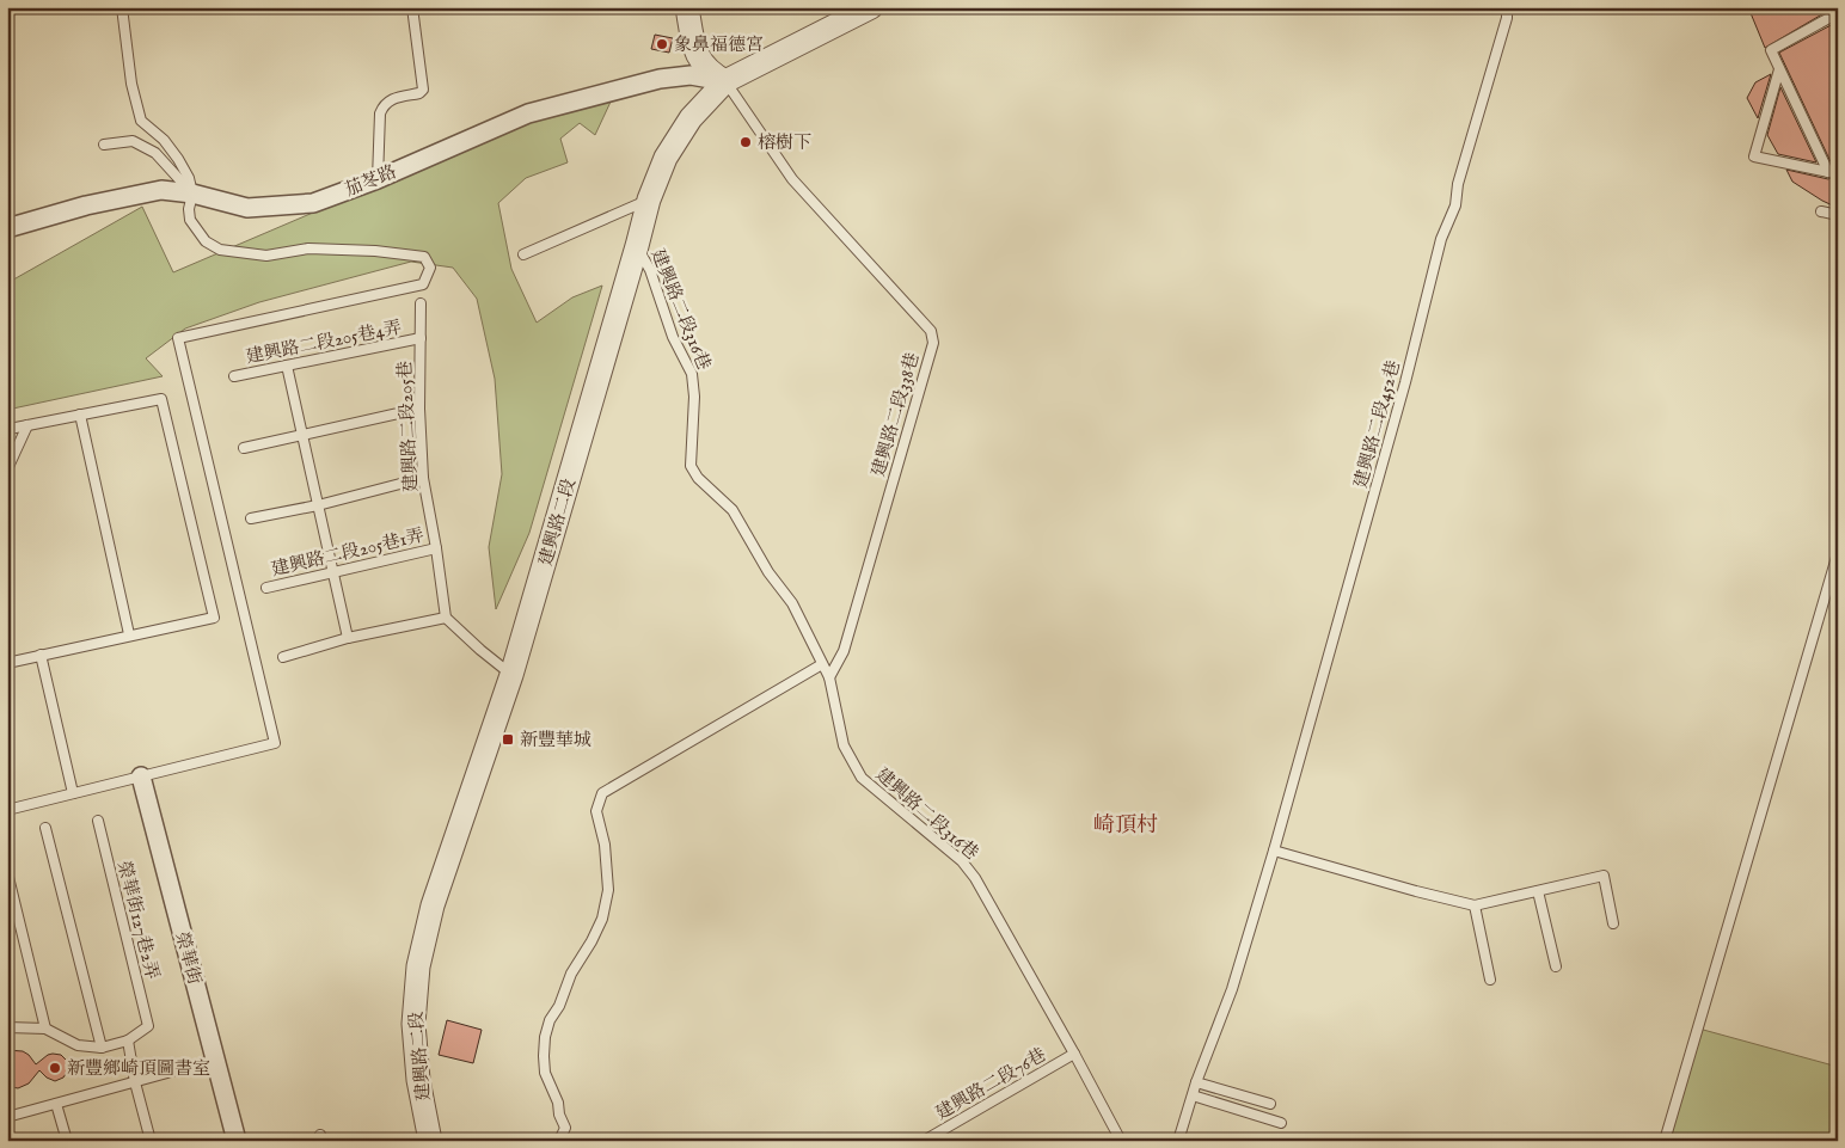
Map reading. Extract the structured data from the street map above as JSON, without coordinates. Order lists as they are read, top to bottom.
{
  "streets": {
    "street": ["茄苳路", "建興路二段", "榮華街"],
    "lane": [
      "建興路二段316巷",
      "建興路二段205巷4弄",
      "建興路二段338巷",
      "建興路二段452巷",
      "建興路二段205巷",
      "建興路二段205巷1弄",
      "榮華街127巷2弄",
      "建興路二段76巷"
    ]
  },
  "crossings": [
    ["茄苳路", "建興路二段338巷"],
    ["茄苳路", "建興路二段"],
    ["建興路二段316巷", "建興路二段338巷"],
    ["建興路二段316巷", "建興路二段"],
    ["建興路二段316巷", "建興路二段76巷"],
    ["建興路二段205巷4弄", "建興路二段205巷"],
    ["建興路二段338巷", "建興路二段"],
    ["建興路二段205巷", "建興路二段205巷1弄"]
  ],
  "districts": ["崎頂村"],
  "places": {
    "other": ["象鼻福德宮", "榕樹下", "新豐鄉崎頂圖書室"],
    "transit": ["新豐華城"]
  }
}
